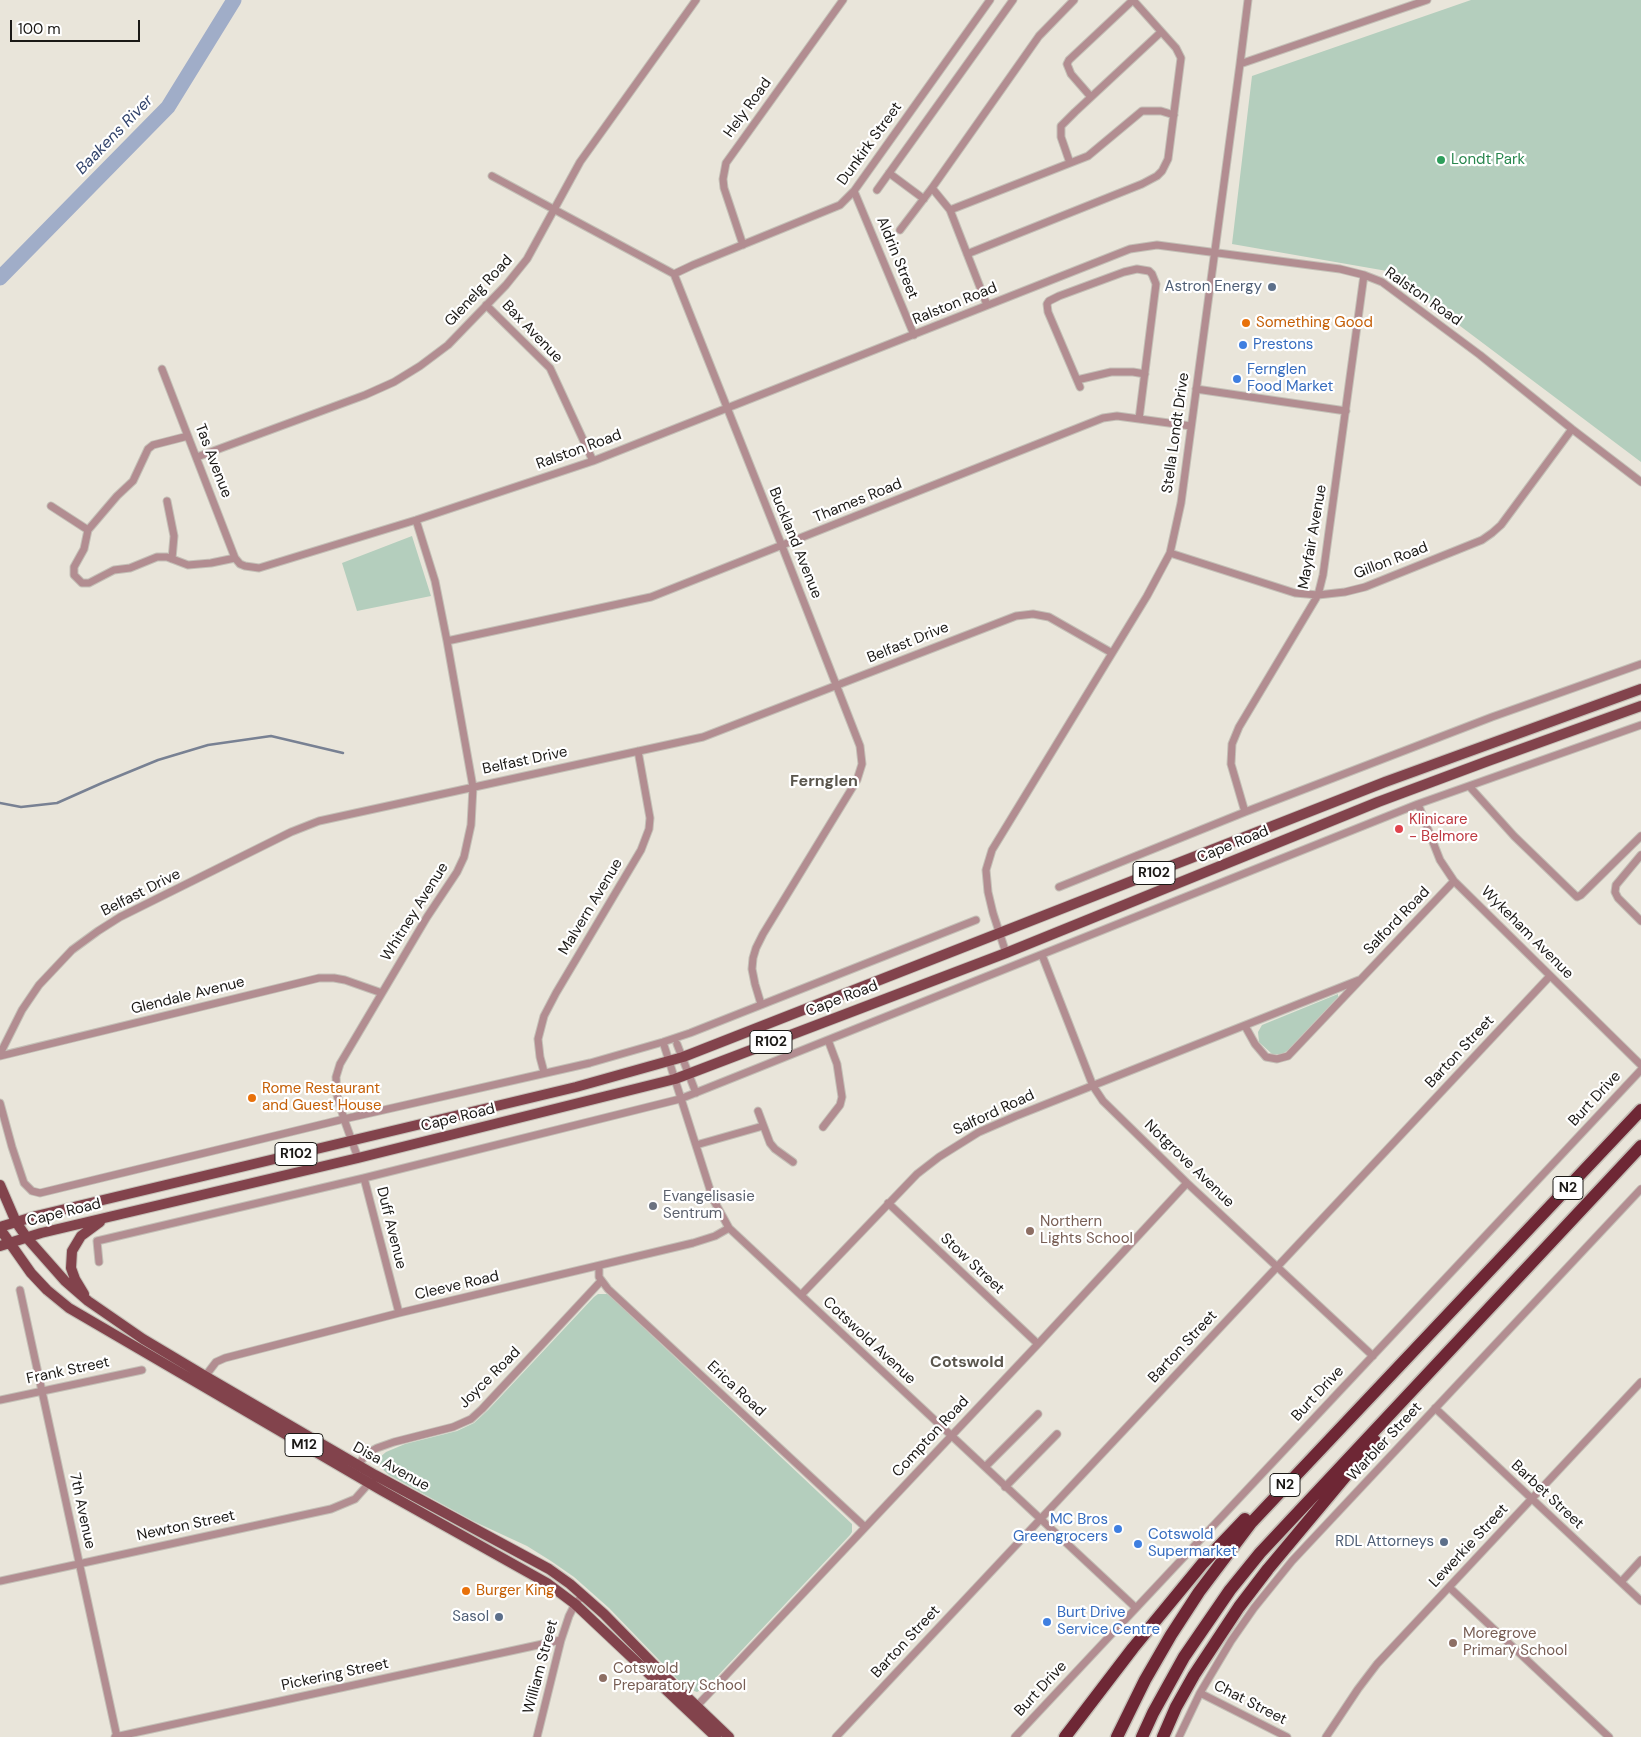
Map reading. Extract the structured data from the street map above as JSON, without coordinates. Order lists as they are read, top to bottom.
{
  "streets": {
    "highway": ["N2"],
    "main road": [
      "Cape Road",
      "R102",
      "M12",
      "Disa Avenue"
    ],
    "street": [
      "Hely Road",
      "Dunkirk Street",
      "Aldrin Street",
      "Glenelg Road",
      "Ralston Road",
      "Bax Avenue",
      "Stella Londt Drive",
      "Tas Avenue",
      "Thames Road",
      "Mayfair Avenue",
      "Buckland Avenue",
      "Gillon Road",
      "Belfast Drive",
      "Malvern Avenue",
      "Whitney Avenue",
      "Salford Road",
      "Wykeham Avenue",
      "Glendale Avenue",
      "Barton Street",
      "Burt Drive",
      "Notgrove Avenue",
      "Duff Avenue",
      "Stow Street",
      "Cleeve Road",
      "Cotswold Avenue",
      "Frank Street",
      "Joyce Road",
      "Erica Road",
      "Compton Road",
      "Warbler Street",
      "Barbet Street",
      "7th Avenue",
      "Newton Street",
      "Lewerkie Street",
      "William Street",
      "Pickering Street",
      "Chat Street"
    ]
  },
  "crossings": [
    ["Hely Road", "Dunkirk Street"],
    ["Dunkirk Street", "Aldrin Street"],
    ["Dunkirk Street", "Buckland Avenue"],
    ["Aldrin Street", "Ralston Road"],
    ["Glenelg Road", "Bax Avenue"],
    ["Glenelg Road", "Tas Avenue"],
    ["Ralston Road", "Bax Avenue"],
    ["Ralston Road", "Stella Londt Drive"],
    ["Ralston Road", "Tas Avenue"],
    ["Ralston Road", "Mayfair Avenue"],
    ["Ralston Road", "Buckland Avenue"],
    ["Ralston Road", "Gillon Road"],
    ["Ralston Road", "Whitney Avenue"],
    ["Stella Londt Drive", "Thames Road"],
    ["Stella Londt Drive", "Gillon Road"],
    ["Stella Londt Drive", "Belfast Drive"],
    ["Stella Londt Drive", "Cape Road"],
    ["Thames Road", "Buckland Avenue"],
    ["Thames Road", "Whitney Avenue"],
    ["Mayfair Avenue", "Gillon Road"],
    ["Mayfair Avenue", "Cape Road"],
    ["Buckland Avenue", "Belfast Drive"],
    ["Buckland Avenue", "Cape Road"],
    ["Belfast Drive", "Malvern Avenue"],
    ["Belfast Drive", "Whitney Avenue"],
    ["Belfast Drive", "Glendale Avenue"],
    ["Cape Road", "Malvern Avenue"],
    ["Cape Road", "Whitney Avenue"],
    ["Cape Road", "Wykeham Avenue"],
    ["Cape Road", "Notgrove Avenue"],
    ["Cape Road", "Duff Avenue"],
    ["Cape Road", "Cotswold Avenue"],
    ["Cape Road", "M12"],
    ["Cape Road", "Disa Avenue"],
    ["Whitney Avenue", "Glendale Avenue"],
    ["Salford Road", "Wykeham Avenue"],
    ["Salford Road", "Notgrove Avenue"],
    ["Salford Road", "Stow Street"],
    ["Salford Road", "Cotswold Avenue"],
    ["Wykeham Avenue", "Barton Street"],
    ["Barton Street", "Notgrove Avenue"],
    ["Barton Street", "Cotswold Avenue"],
    ["Burt Drive", "Notgrove Avenue"],
    ["Burt Drive", "Cotswold Avenue"],
    ["Notgrove Avenue", "Compton Road"],
    ["Duff Avenue", "Cleeve Road"],
    ["Stow Street", "Compton Road"],
    ["Cleeve Road", "Cotswold Avenue"],
    ["Cleeve Road", "Disa Avenue"],
    ["Cotswold Avenue", "Compton Road"],
    ["Frank Street", "7th Avenue"],
    ["Joyce Road", "Erica Road"],
    ["Joyce Road", "Disa Avenue"],
    ["Erica Road", "Compton Road"],
    ["Compton Road", "Disa Avenue"],
    ["Warbler Street", "Barbet Street"],
    ["Warbler Street", "Chat Street"],
    ["M12", "Disa Avenue"],
    ["Disa Avenue", "Newton Street"],
    ["Disa Avenue", "William Street"],
    ["Barbet Street", "Lewerkie Street"],
    ["7th Avenue", "Newton Street"],
    ["7th Avenue", "Pickering Street"],
    ["William Street", "Pickering Street"]
  ],
  "districts": ["Fernglen", "Cotswold"],
  "water": ["Baakens River"],
  "places": [
    "Londt Park",
    "Astron Energy",
    "Something Good",
    "Prestons",
    "Fernglen Food Market",
    "Klinicare - Belmore",
    "Rome Restaurant and Guest House",
    "Evangelisasie Sentrum",
    "Northern Lights School",
    "MC Bros Greengrocers",
    "RDL Attorneys",
    "Cotswold Supermarket",
    "Burger King",
    "Sasol",
    "Burt Drive Service Centre",
    "Moregrove Primary School",
    "Cotswold Preparatory School"
  ],
  "scale_bar": "100 m"
}
